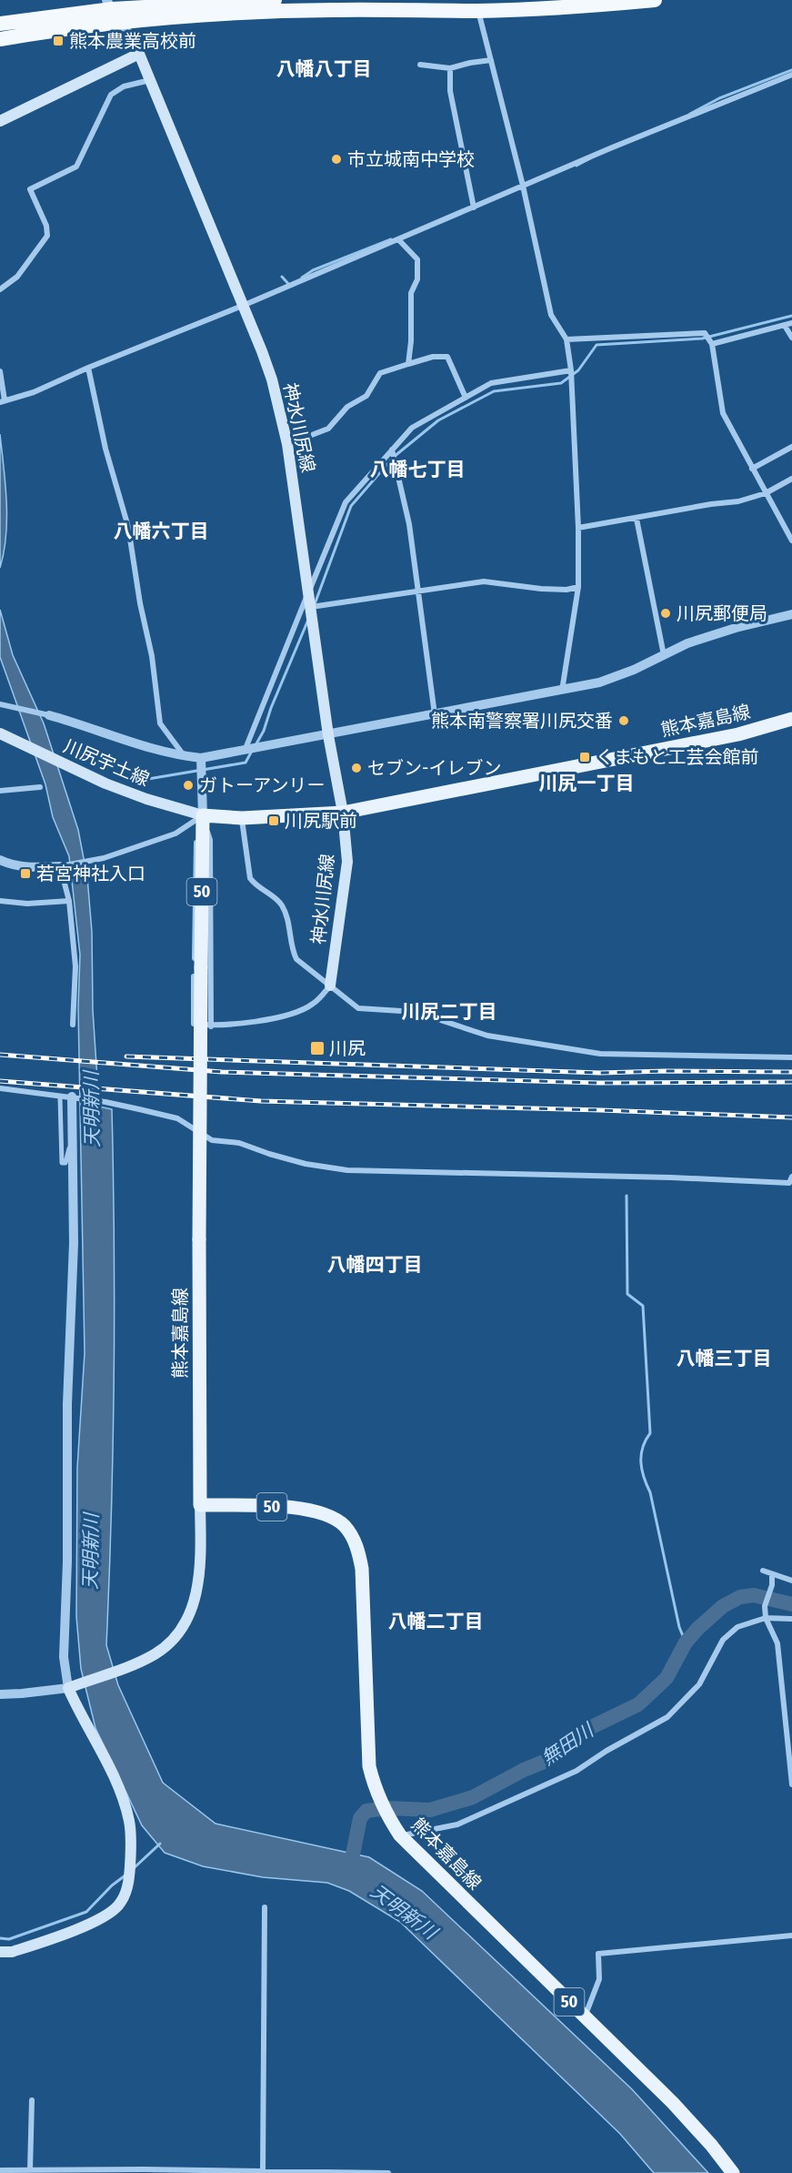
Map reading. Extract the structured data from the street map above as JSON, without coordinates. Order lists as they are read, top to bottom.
{
  "streets": {
    "main road": [
      "神水川尻線",
      "熊本嘉島線",
      "川尻宇土線",
      "50"
    ]
  },
  "crossings": [
    ["神水川尻線", "熊本嘉島線"],
    ["熊本嘉島線", "川尻宇土線"]
  ],
  "districts": [
    "八幡八丁目",
    "八幡七丁目",
    "八幡六丁目",
    "川尻一丁目",
    "川尻二丁目",
    "八幡四丁目",
    "八幡三丁目",
    "八幡二丁目"
  ],
  "water": ["天明新川", "無田川"],
  "places": {
    "transit": [
      "熊本農業高校前",
      "くまもと工芸会館前",
      "川尻駅前",
      "若宮神社入口",
      "川尻"
    ],
    "other": [
      "市立城南中学校",
      "川尻郵便局",
      "熊本南警察署川尻交番",
      "セブン-イレブン",
      "ガトーアンリー"
    ]
  }
}
